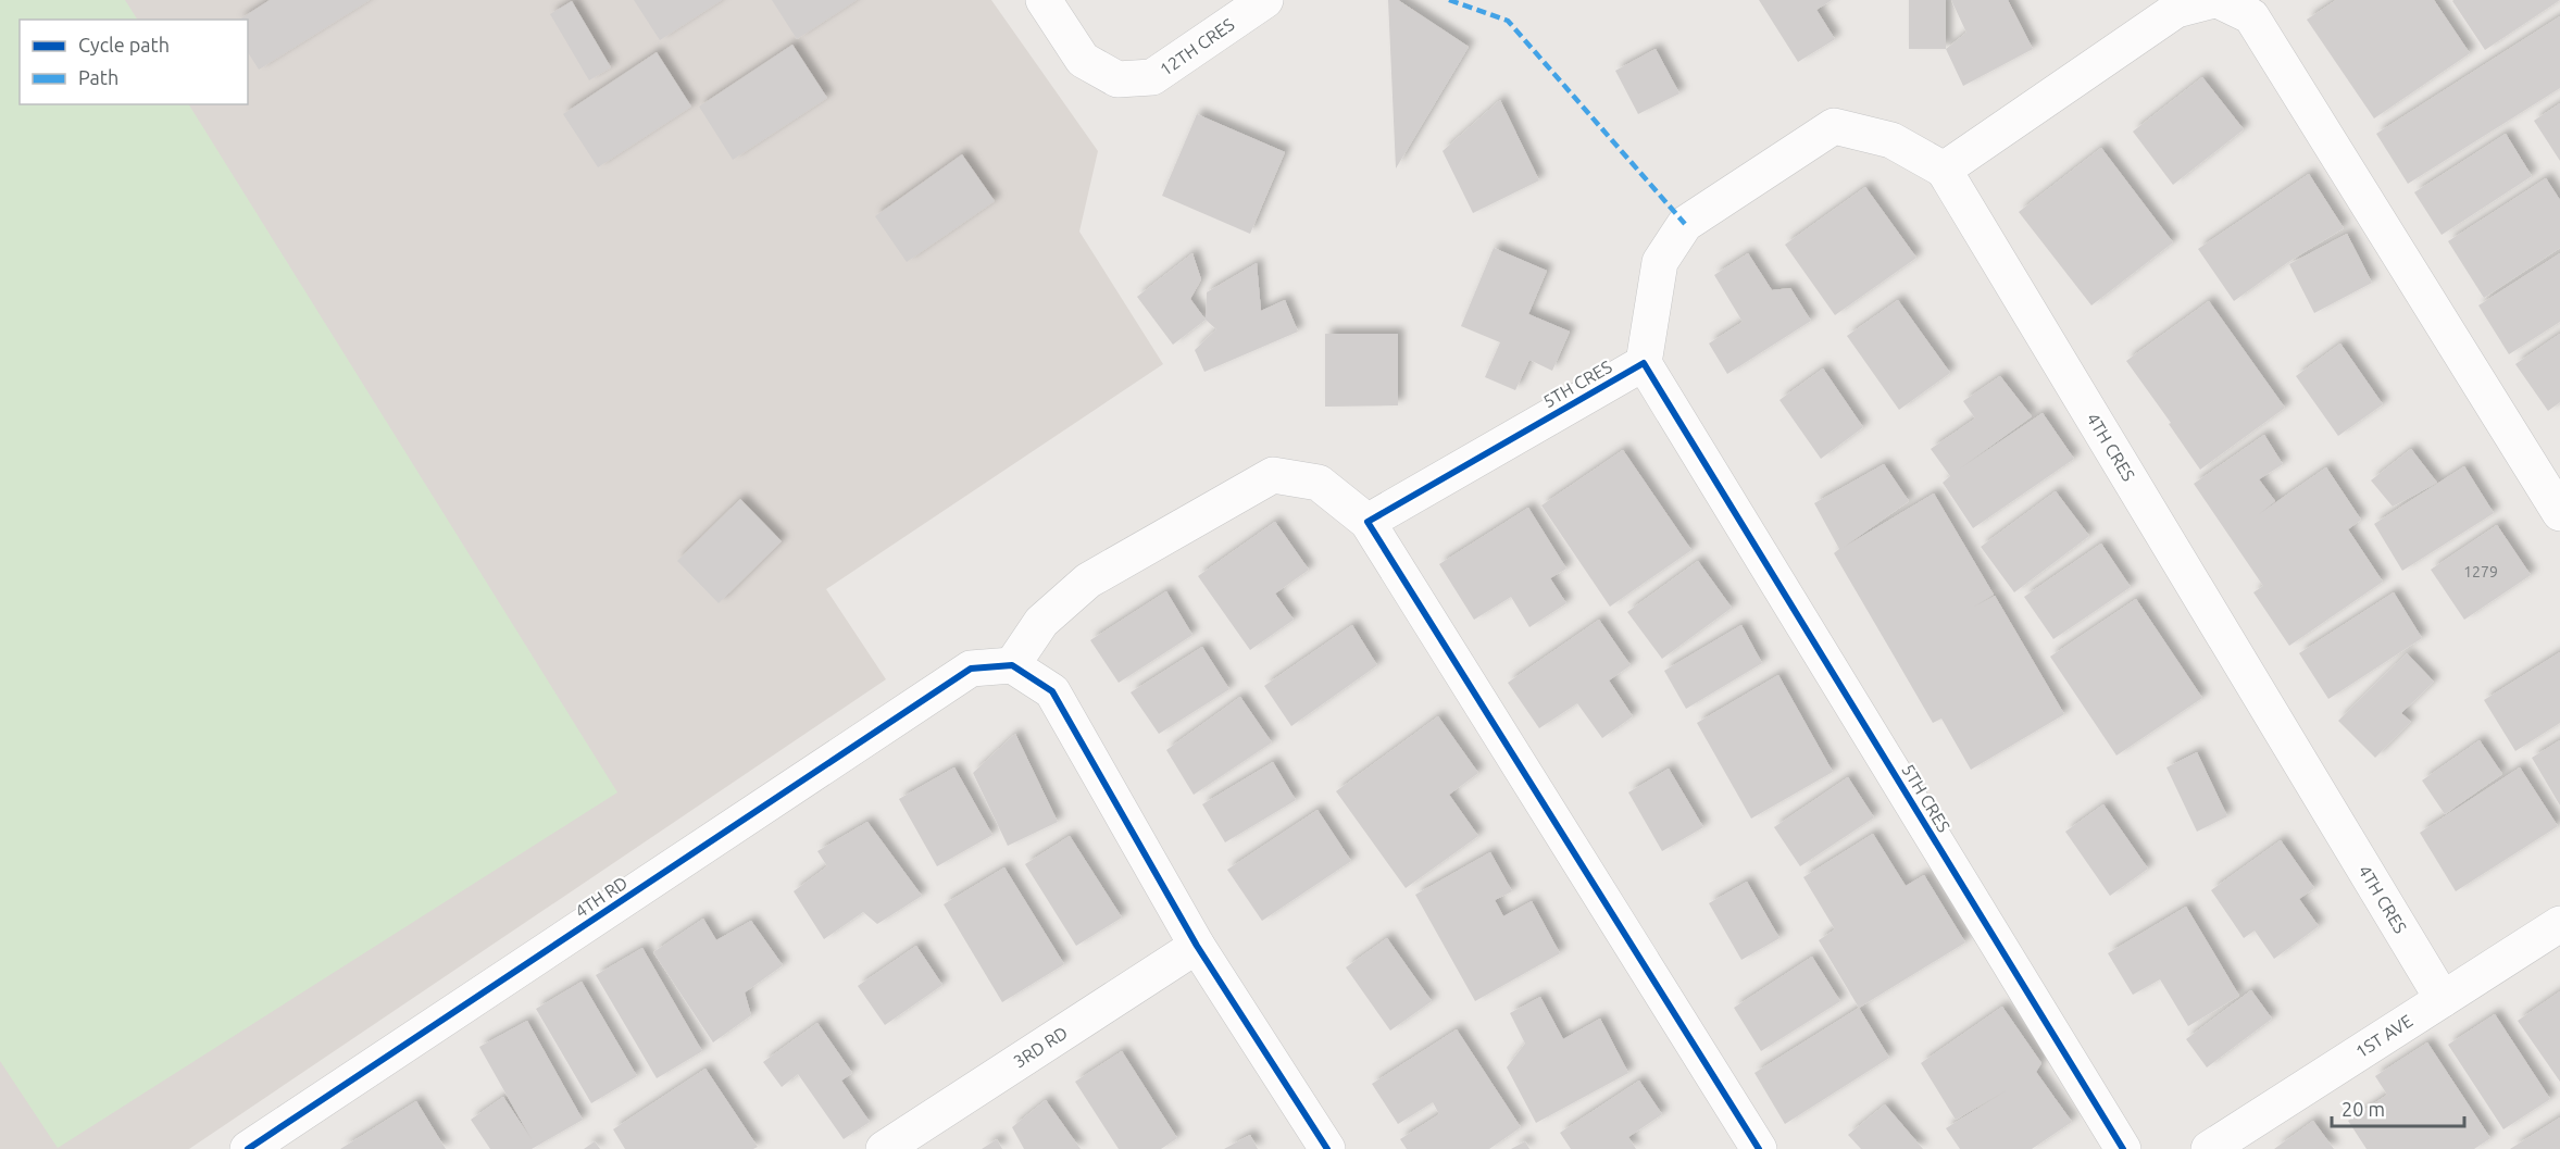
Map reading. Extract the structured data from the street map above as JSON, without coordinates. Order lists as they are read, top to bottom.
{
  "streets": {
    "street": [
      "12TH CRES",
      "5TH CRES",
      "4TH CRES",
      "4TH RD",
      "1ST AVE",
      "3RD RD"
    ]
  },
  "crossings": [
    ["4TH CRES", "1ST AVE"]
  ],
  "house_numbers": ["1279"],
  "legend": ["Cycle path", "Path"],
  "scale_bar": "20 m"
}
